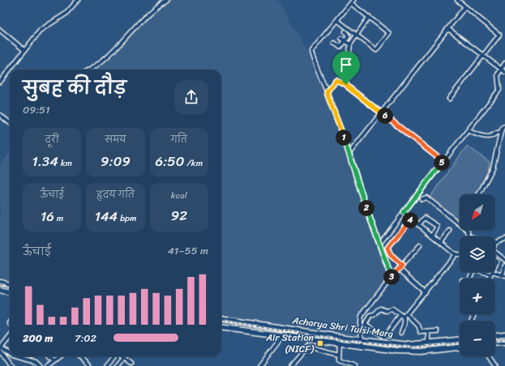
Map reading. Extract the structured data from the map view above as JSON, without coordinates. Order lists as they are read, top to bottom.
{
  "streets": {
    "highway": ["Acharya Shri Tulsi Marg"]
  },
  "places": {
    "transit": ["Air Station (NICF)"]
  },
  "north": "bottom left",
  "page": {
    "heading": ["सुबह की दौड़", "09:51"],
    "pins": [
      "6",
      "1",
      "5",
      "2",
      "4",
      "3"
    ],
    "stats": [
      ["दूरी", "1.34 km"],
      ["समय", "9:09"],
      ["गति", "6:50 /km"],
      ["ऊँचाई", "16 m"],
      ["हृदय गति", "144 bpm"],
      ["kcal", "92"]
    ],
    "map_buttons": ["+", "−"],
    "chart": ["ऊँचाई", "41–55 m"],
    "list": [
      {
        "name": "200 m",
        "note": "7:02"
      }
    ]
  }
}
